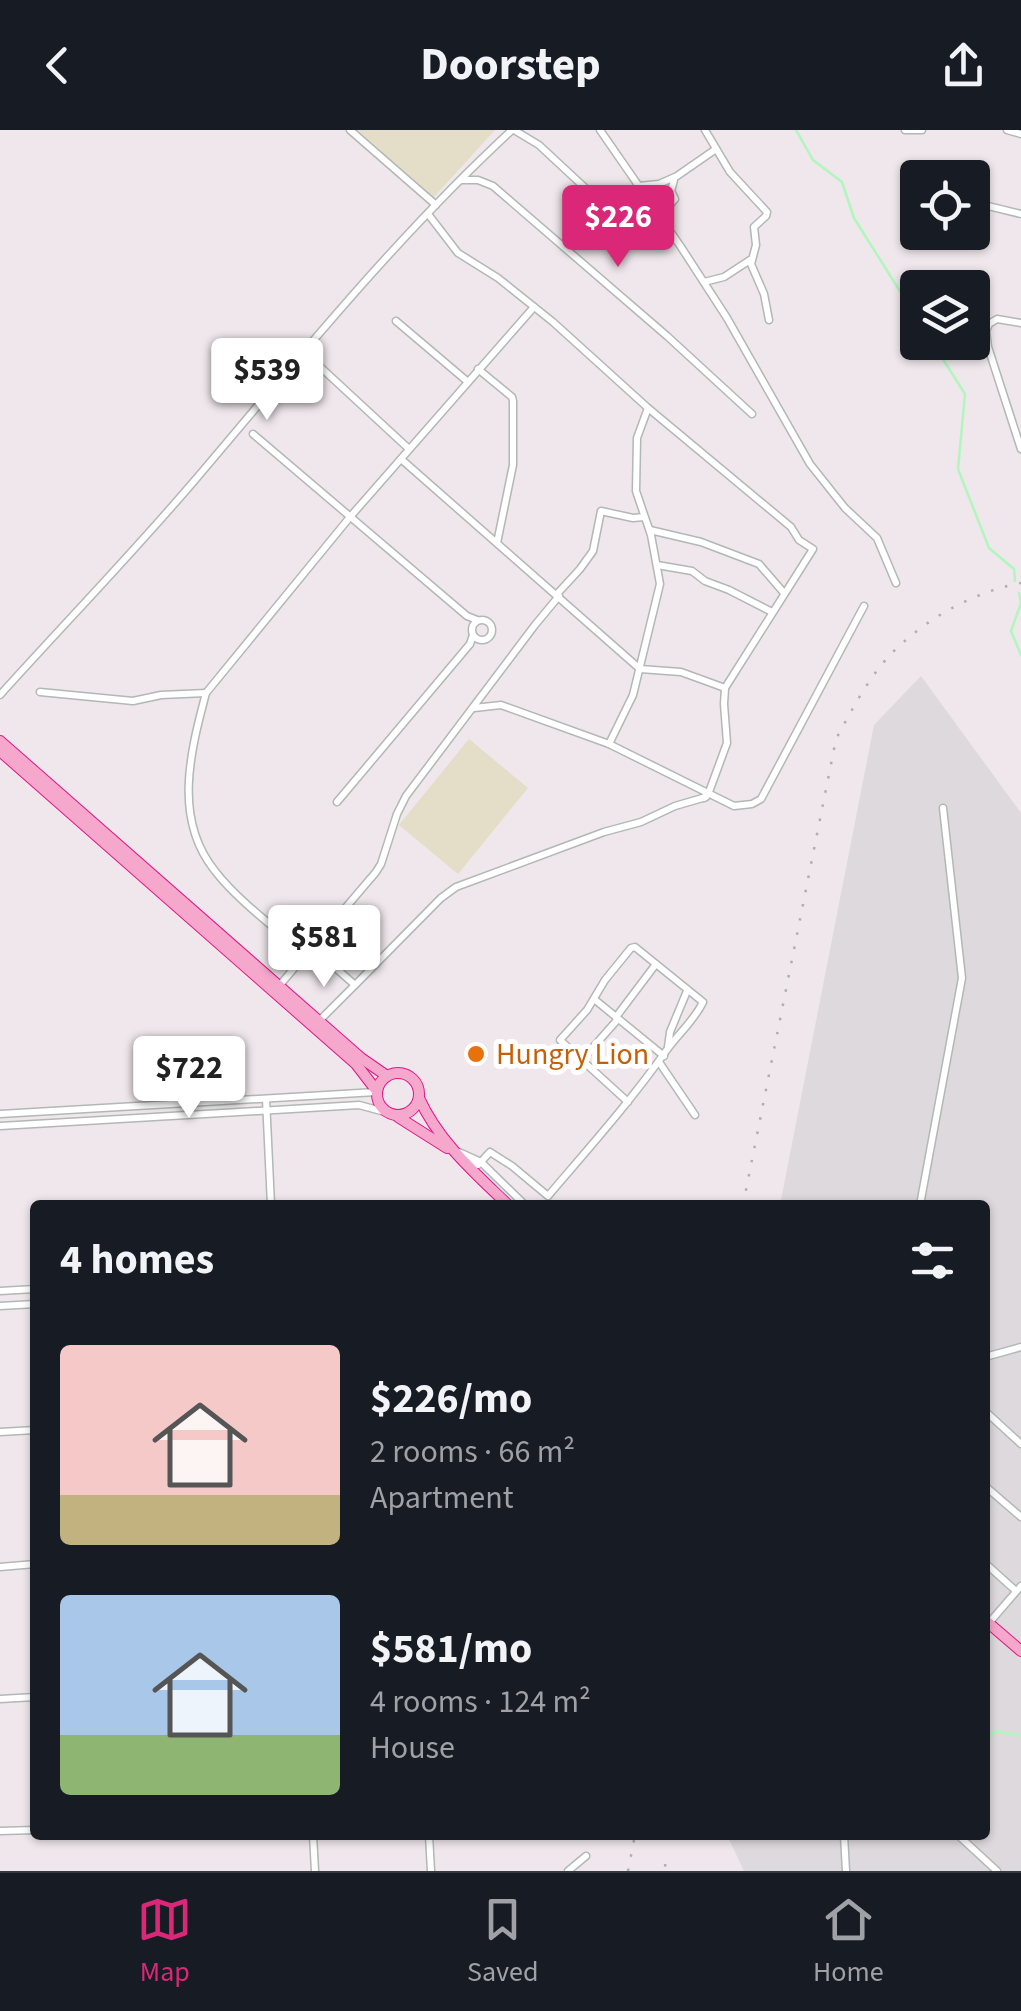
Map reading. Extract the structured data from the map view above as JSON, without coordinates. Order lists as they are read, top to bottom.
{
  "places": ["Hungry Lion"],
  "page": {
    "header": "Doorstep",
    "price": [
      "$226",
      "$539",
      "$581",
      "$722"
    ],
    "heading": "4 homes",
    "list": [
      {
        "name": "$226/mo",
        "note": "2 rooms · 66 m² · Apartment"
      },
      {
        "name": "$581/mo",
        "note": "4 rooms · 124 m² · House"
      }
    ],
    "tabs": ["Map", "Saved", "Home"]
  }
}
